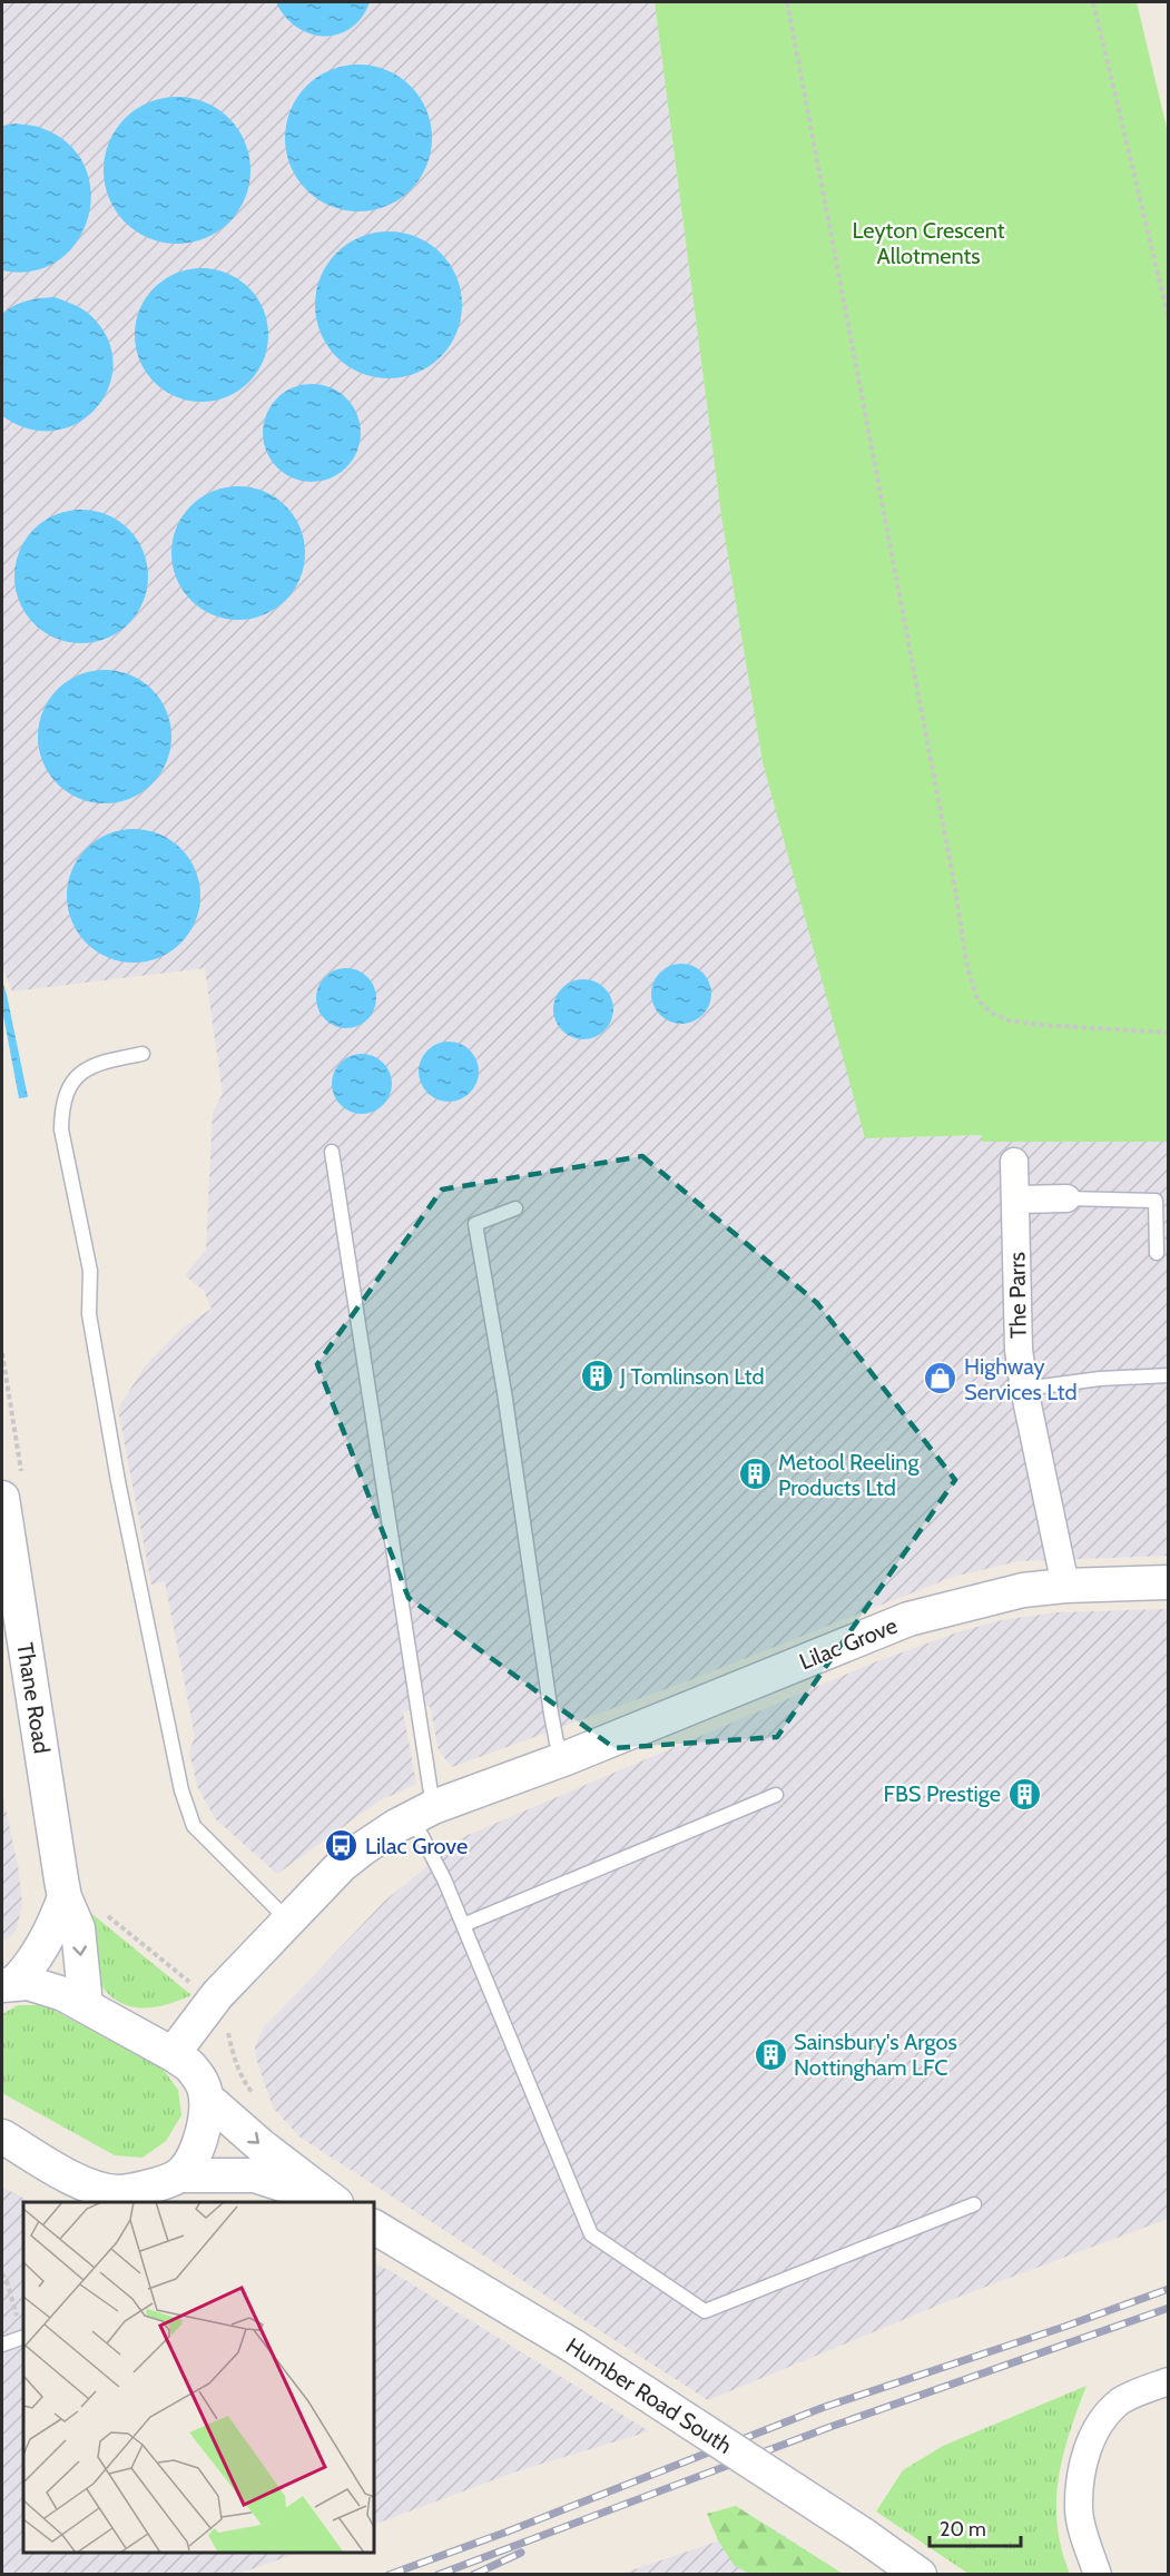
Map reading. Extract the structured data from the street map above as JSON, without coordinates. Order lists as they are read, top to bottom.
{
  "streets": {
    "street": [
      "The Parrs",
      "Lilac Grove",
      "Thane Road",
      "Humber Road South"
    ]
  },
  "crossings": [
    ["The Parrs", "Lilac Grove"]
  ],
  "parks": ["Leyton Crescent Allotments"],
  "places": {
    "building": [
      "J Tomlinson Ltd",
      "Metool Reeling Products Ltd",
      "FBS Prestige",
      "Sainsbury's Argos Nottingham LFC"
    ],
    "shop": ["Highway Services Ltd"],
    "bus stop": ["Lilac Grove"]
  },
  "scale_bar": "20 m"
}
